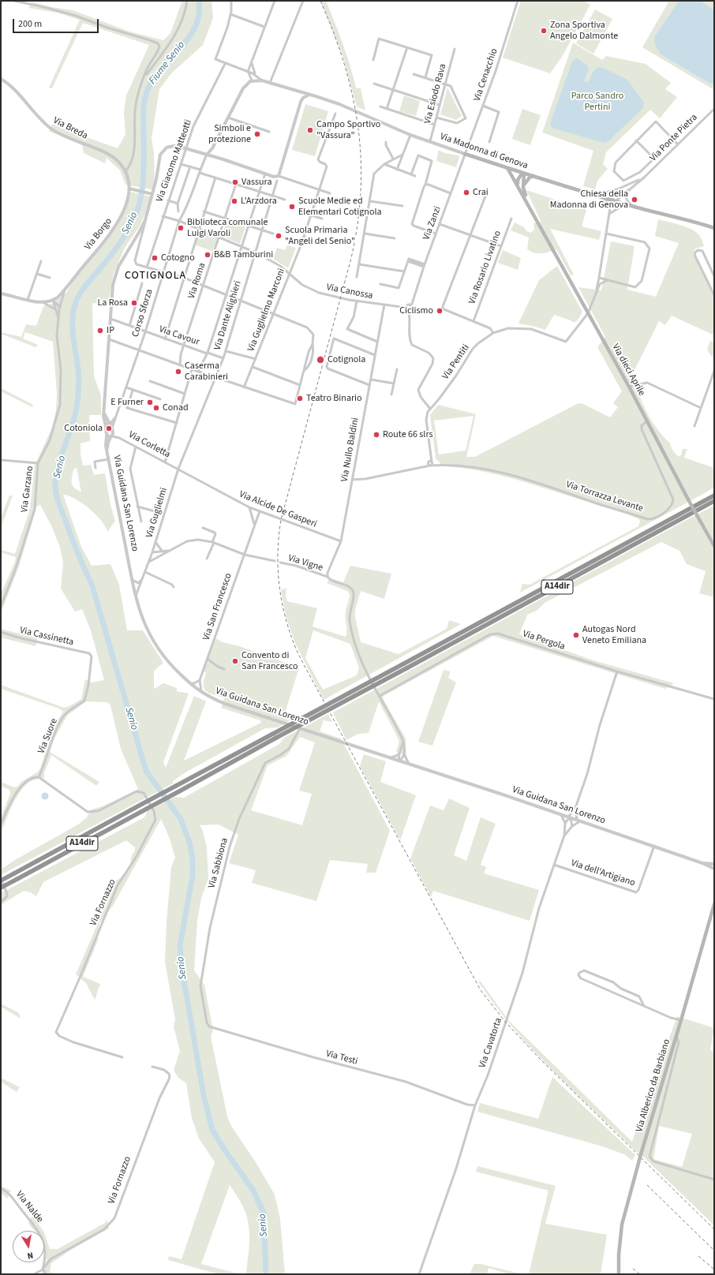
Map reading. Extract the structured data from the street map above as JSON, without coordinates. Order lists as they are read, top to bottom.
{
  "streets": {
    "highway": ["A14dir"],
    "main road": ["Via Madonna di Genova", "Via dieci Aprile", "Via Alberico da Barbiano"],
    "street": [
      "Via Cenacchio",
      "Via Esiodo Rava",
      "Via Breda",
      "Via Ponte Pietra",
      "Via Giacomo Matteotti",
      "Via Zanzi",
      "Via Borgo",
      "Via Rosario Livatino",
      "Via Roma",
      "Via Canossa",
      "Via Guglielmo Marconi",
      "Corso Sforza",
      "Via Dante Alighieri",
      "Via Cavour",
      "Via Pentiti",
      "Via Corletta",
      "Via Nullo Baldini",
      "Via Garzano",
      "Via Torrazza Levante",
      "Via Guidana San Lorenzo",
      "Via Alcide De Gasperi",
      "Via Guglielmi",
      "Via Vigne",
      "Via San Francesco",
      "Via Cassinetta",
      "Via Pergola",
      "Via Suore",
      "Via Sabbiona",
      "Via dell'Artigiano",
      "Via Fornazzo",
      "Via Cavatorta",
      "Via Testi",
      "Via Nalde"
    ]
  },
  "crossings": [
    ["Via Cenacchio", "Via Madonna di Genova"],
    ["Via Cenacchio", "Via Zanzi"],
    ["Via Esiodo Rava", "Via Madonna di Genova"],
    ["Via Breda", "Via Borgo"],
    ["Via Ponte Pietra", "Via Madonna di Genova"],
    ["Via Madonna di Genova", "Via Zanzi"],
    ["Via Giacomo Matteotti", "Via Canossa"],
    ["Via Zanzi", "Via Canossa"],
    ["Via Roma", "Via Canossa"],
    ["Via Roma", "Via Cavour"],
    ["Via Canossa", "Via Guglielmo Marconi"],
    ["Via Canossa", "Corso Sforza"],
    ["Via Canossa", "Via Dante Alighieri"],
    ["Via Canossa", "Via Nullo Baldini"],
    ["Corso Sforza", "Via Cavour"],
    ["Via Dante Alighieri", "Via Cavour"],
    ["Via Dante Alighieri", "Via Corletta"],
    ["Via Dante Alighieri", "Via Alcide De Gasperi"],
    ["Via Dante Alighieri", "Via Guglielmi"],
    ["Via Pentiti", "Via dieci Aprile"],
    ["Via Pentiti", "Via Torrazza Levante"],
    ["Via dieci Aprile", "Via Torrazza Levante"],
    ["Via Corletta", "Via Guidana San Lorenzo"],
    ["Via Corletta", "Via Alcide De Gasperi"],
    ["Via Corletta", "Via Guglielmi"],
    ["Via Nullo Baldini", "Via Alcide De Gasperi"],
    ["Via Nullo Baldini", "Via Vigne"],
    ["Via Guidana San Lorenzo", "Via Guglielmi"],
    ["Via Guidana San Lorenzo", "Via Sabbiona"],
    ["Via Guidana San Lorenzo", "Via dell'Artigiano"],
    ["Via Guidana San Lorenzo", "Via Cavatorta"],
    ["Via Alcide De Gasperi", "Via Guglielmi"],
    ["Via Alcide De Gasperi", "Via San Francesco"],
    ["Via Vigne", "Via Pergola"],
    ["Via Cassinetta", "Via Suore"],
    ["Via Suore", "Via Fornazzo"],
    ["Via Sabbiona", "Via Testi"],
    ["Via dell'Artigiano", "Via Cavatorta"],
    ["Via Fornazzo", "Via Nalde"],
    ["Via Cavatorta", "Via Testi"]
  ],
  "districts": ["COTIGNOLA"],
  "water": ["Fiume Senio", "Senio"],
  "parks": ["Parco Sandro Pertini"],
  "places": [
    "Zona Sportiva Angelo Dalmonte",
    "Campo Sportivo \"Vassura\"",
    "Simboli e protezione",
    "Vassura",
    "Crai",
    "Chiesa della Madonna di Genova",
    "L'Arzdora",
    "Scuole Medie ed Elementari Cotignola",
    "Biblioteca comunale Luigi Varoli",
    "Scuola Primaria \"Angeli del Senio\"",
    "B&B Tamburini",
    "Cotogno",
    "La Rosa",
    "Ciclismo",
    "IP",
    "Cotignola",
    "Caserma Carabinieri",
    "Teatro Binario",
    "E Furner",
    "Conad",
    "Cotoniola",
    "Route 66 slrs",
    "Autogas Nord Veneto Emiliana",
    "Convento di San Francesco"
  ],
  "scale_bar": "200 m",
  "north": "bottom"
}
